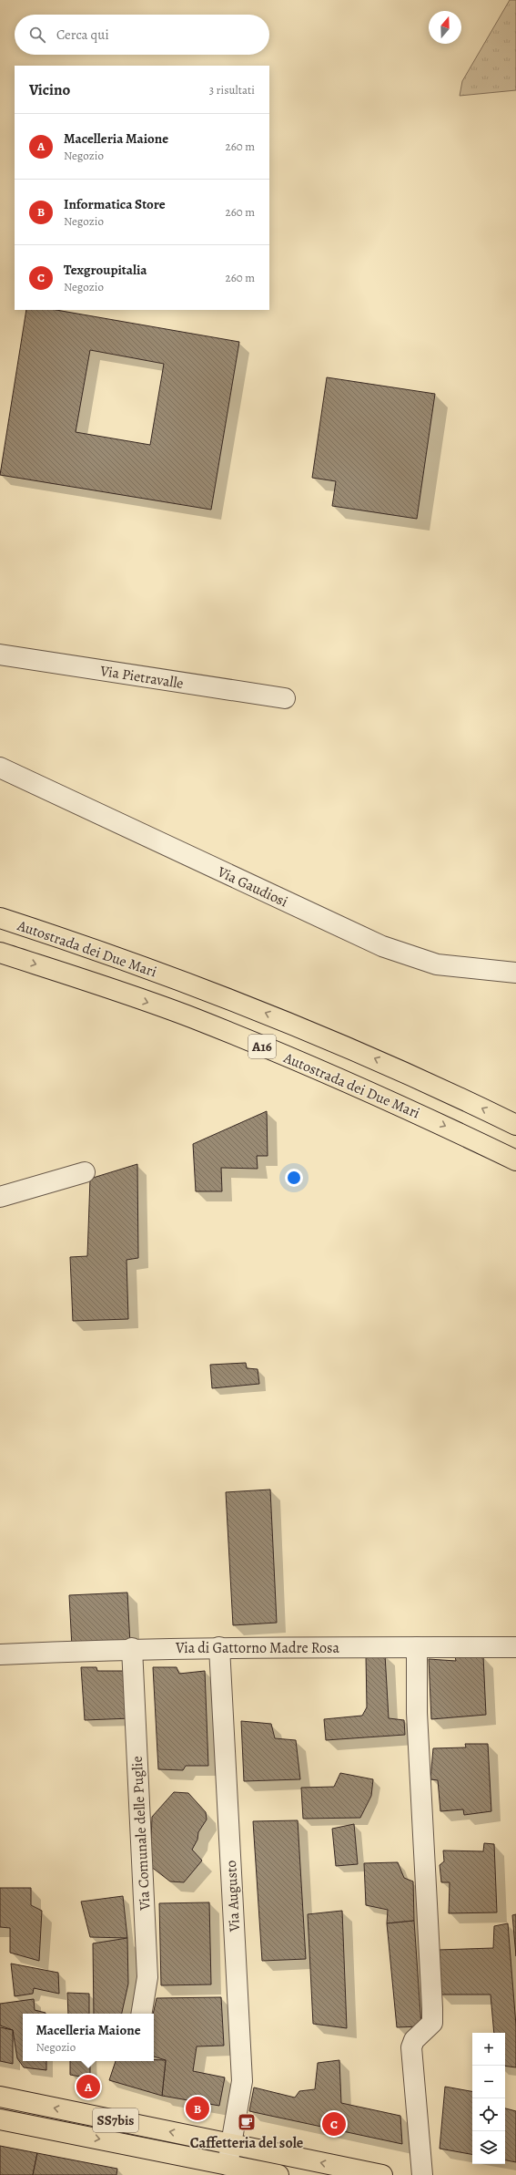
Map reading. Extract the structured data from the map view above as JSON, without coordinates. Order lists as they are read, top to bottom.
{
  "streets": {
    "main road": ["Autostrada dei Due Mari", "A16", "SS7bis"],
    "street": [
      "Via Pietravalle",
      "Via Gaudiosi",
      "Via di Gattorno Madre Rosa",
      "Via Comunale delle Puglie",
      "Via Augusto"
    ]
  },
  "crossings": [
    ["Via di Gattorno Madre Rosa", "Via Comunale delle Puglie"],
    ["Via di Gattorno Madre Rosa", "Via Augusto"],
    ["Via Augusto", "SS7bis"]
  ],
  "places": {
    "cafe": ["Caffetteria del sole"]
  },
  "north": "top",
  "page": {
    "search": "Cerca qui",
    "heading": ["Vicino", "3 risultati"],
    "list": [
      {
        "mark": "A",
        "name": "Macelleria Maione",
        "note": "Negozio",
        "value": "260 m"
      },
      {
        "mark": "B",
        "name": "Informatica Store",
        "note": "Negozio",
        "value": "260 m"
      },
      {
        "mark": "C",
        "name": "Texgroupitalia",
        "note": "Negozio",
        "value": "260 m"
      }
    ],
    "popup": ["Macelleria Maione", "Negozio"],
    "map_buttons": ["+", "−"],
    "pins": ["A", "B", "C"]
  }
}
